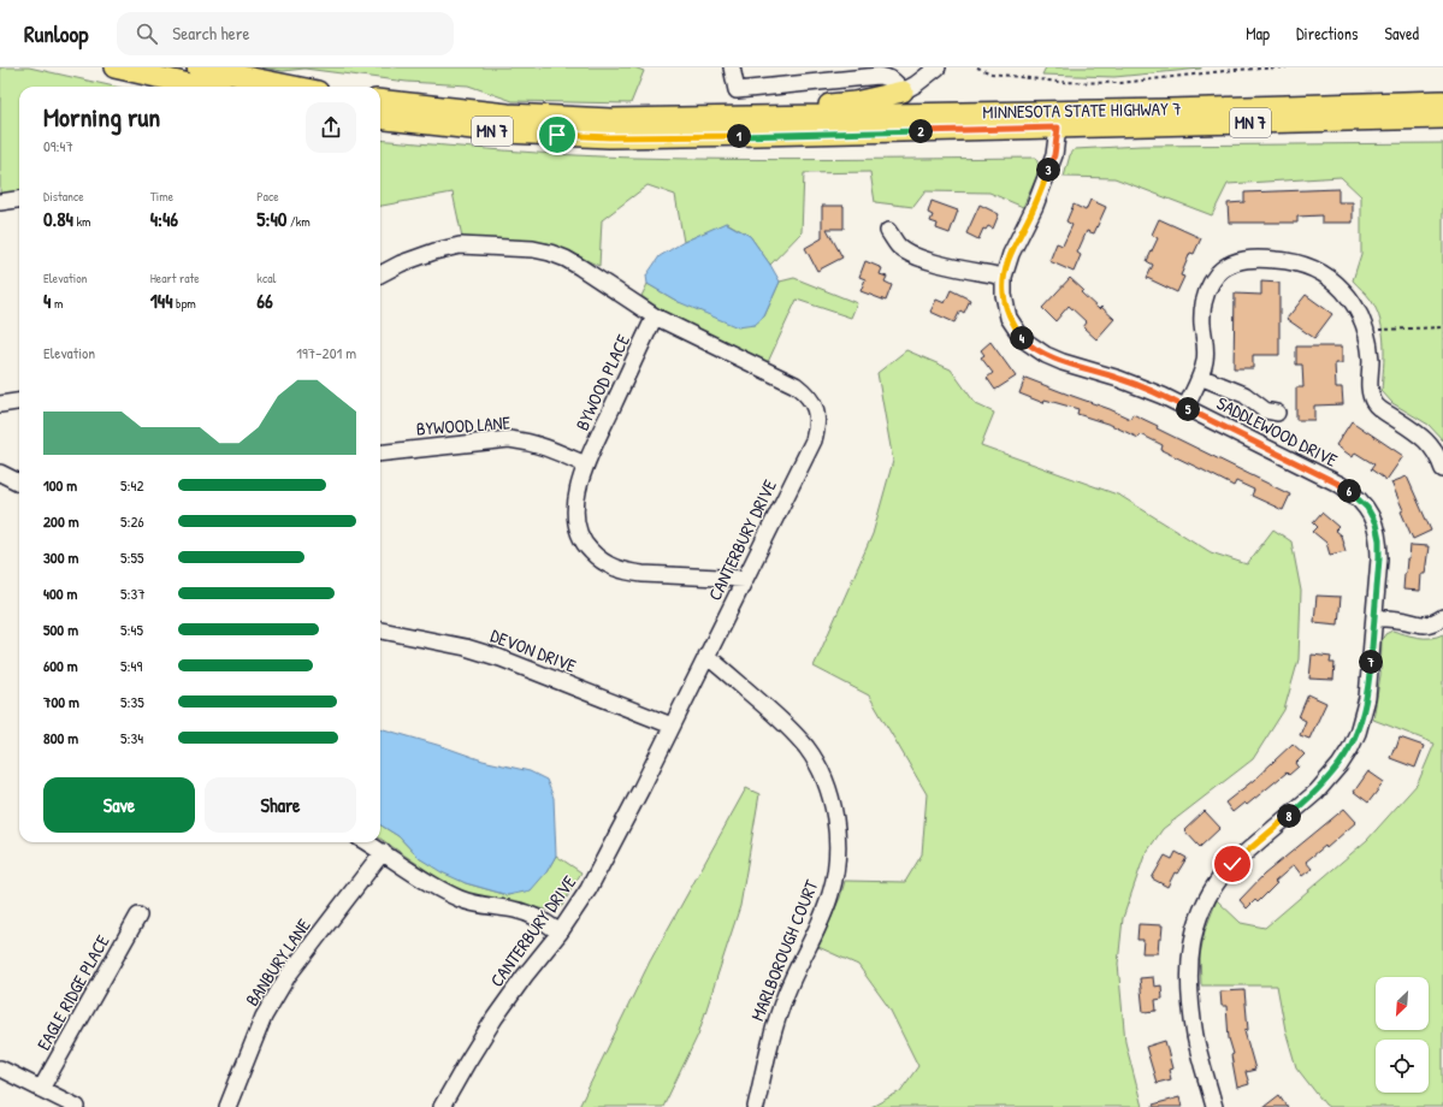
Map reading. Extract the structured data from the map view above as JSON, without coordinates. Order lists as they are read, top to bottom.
{
  "streets": {
    "main road": ["MINNESOTA STATE HIGHWAY 7", "MN 7"],
    "street": [
      "BYWOOD PLACE",
      "BYWOOD LANE",
      "SADDLEWOOD DRIVE",
      "CANTERBURY DRIVE",
      "DEVON DRIVE",
      "MARLBOROUGH COURT",
      "BANBURY LANE",
      "EAGLE RIDGE PLACE"
    ]
  },
  "crossings": [
    ["MINNESOTA STATE HIGHWAY 7", "SADDLEWOOD DRIVE"],
    ["BYWOOD PLACE", "BYWOOD LANE"],
    ["BYWOOD PLACE", "CANTERBURY DRIVE"],
    ["CANTERBURY DRIVE", "DEVON DRIVE"],
    ["CANTERBURY DRIVE", "MARLBOROUGH COURT"]
  ],
  "north": "bottom left",
  "page": {
    "header": "Runloop",
    "search": "Search here",
    "nav": ["Map", "Directions", "Saved"],
    "heading": ["Morning run", "09:47"],
    "pins": [
      "2",
      "1",
      "3",
      "4",
      "5",
      "6",
      "7",
      "8"
    ],
    "stats": [
      ["Distance", "0.84 km"],
      ["Time", "4:46"],
      ["Pace", "5:40 /km"],
      ["Elevation", "4 m"],
      ["Heart rate", "144 bpm"],
      ["kcal", "66"]
    ],
    "chart": ["Elevation", "197–201 m"],
    "list": [
      {
        "name": "100 m",
        "note": "5:42"
      },
      {
        "name": "200 m",
        "note": "5:26"
      },
      {
        "name": "300 m",
        "note": "5:55"
      },
      {
        "name": "400 m",
        "note": "5:37"
      },
      {
        "name": "500 m",
        "note": "5:45"
      },
      {
        "name": "600 m",
        "note": "5:49"
      },
      {
        "name": "700 m",
        "note": "5:35"
      },
      {
        "name": "800 m",
        "note": "5:34"
      }
    ],
    "buttons": ["Save", "Share"]
  }
}
